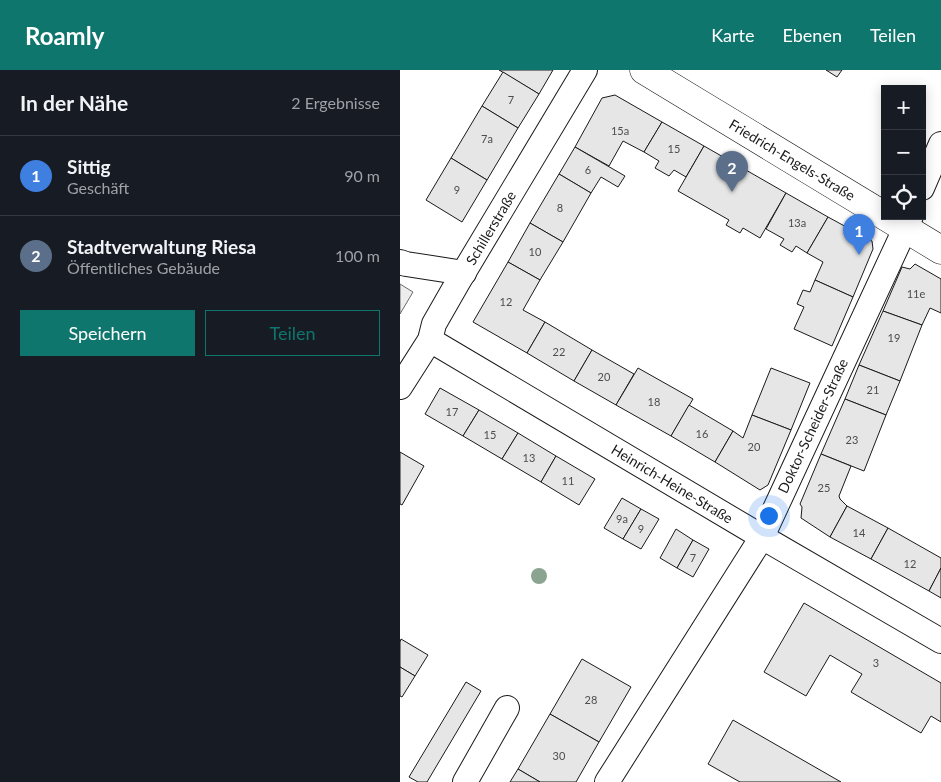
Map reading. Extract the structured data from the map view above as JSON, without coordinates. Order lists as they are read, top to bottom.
{
  "streets": {
    "main road": ["Friedrich-Engels-Straße"],
    "street": ["Schillerstraße", "Doktor-Scheider-Straße", "Heinrich-Heine-Straße"]
  },
  "crossings": [
    ["Friedrich-Engels-Straße", "Doktor-Scheider-Straße"],
    ["Schillerstraße", "Heinrich-Heine-Straße"],
    ["Doktor-Scheider-Straße", "Heinrich-Heine-Straße"]
  ],
  "house_numbers": [
    "7",
    "15a",
    "7a",
    "15",
    "6",
    "9",
    "8",
    "13a",
    "10",
    "11e",
    "12",
    "19",
    "22",
    "20",
    "21",
    "18",
    "17",
    "16",
    "15",
    "23",
    "20",
    "13",
    "11",
    "25",
    "9a",
    "9",
    "14",
    "7",
    "12",
    "3",
    "28",
    "30"
  ],
  "page": {
    "header": "Roamly",
    "nav": ["Karte", "Ebenen", "Teilen"],
    "heading": ["In der Nähe", "2 Ergebnisse"],
    "map_buttons": ["+", "−"],
    "list": [
      {
        "mark": "1",
        "name": "Sittig",
        "note": "Geschäft",
        "value": "90 m"
      },
      {
        "mark": "2",
        "name": "Stadtverwaltung Riesa",
        "note": "Öffentliches Gebäude",
        "value": "100 m"
      }
    ],
    "pins": ["2", "1"],
    "buttons": ["Speichern", "Teilen"]
  }
}
